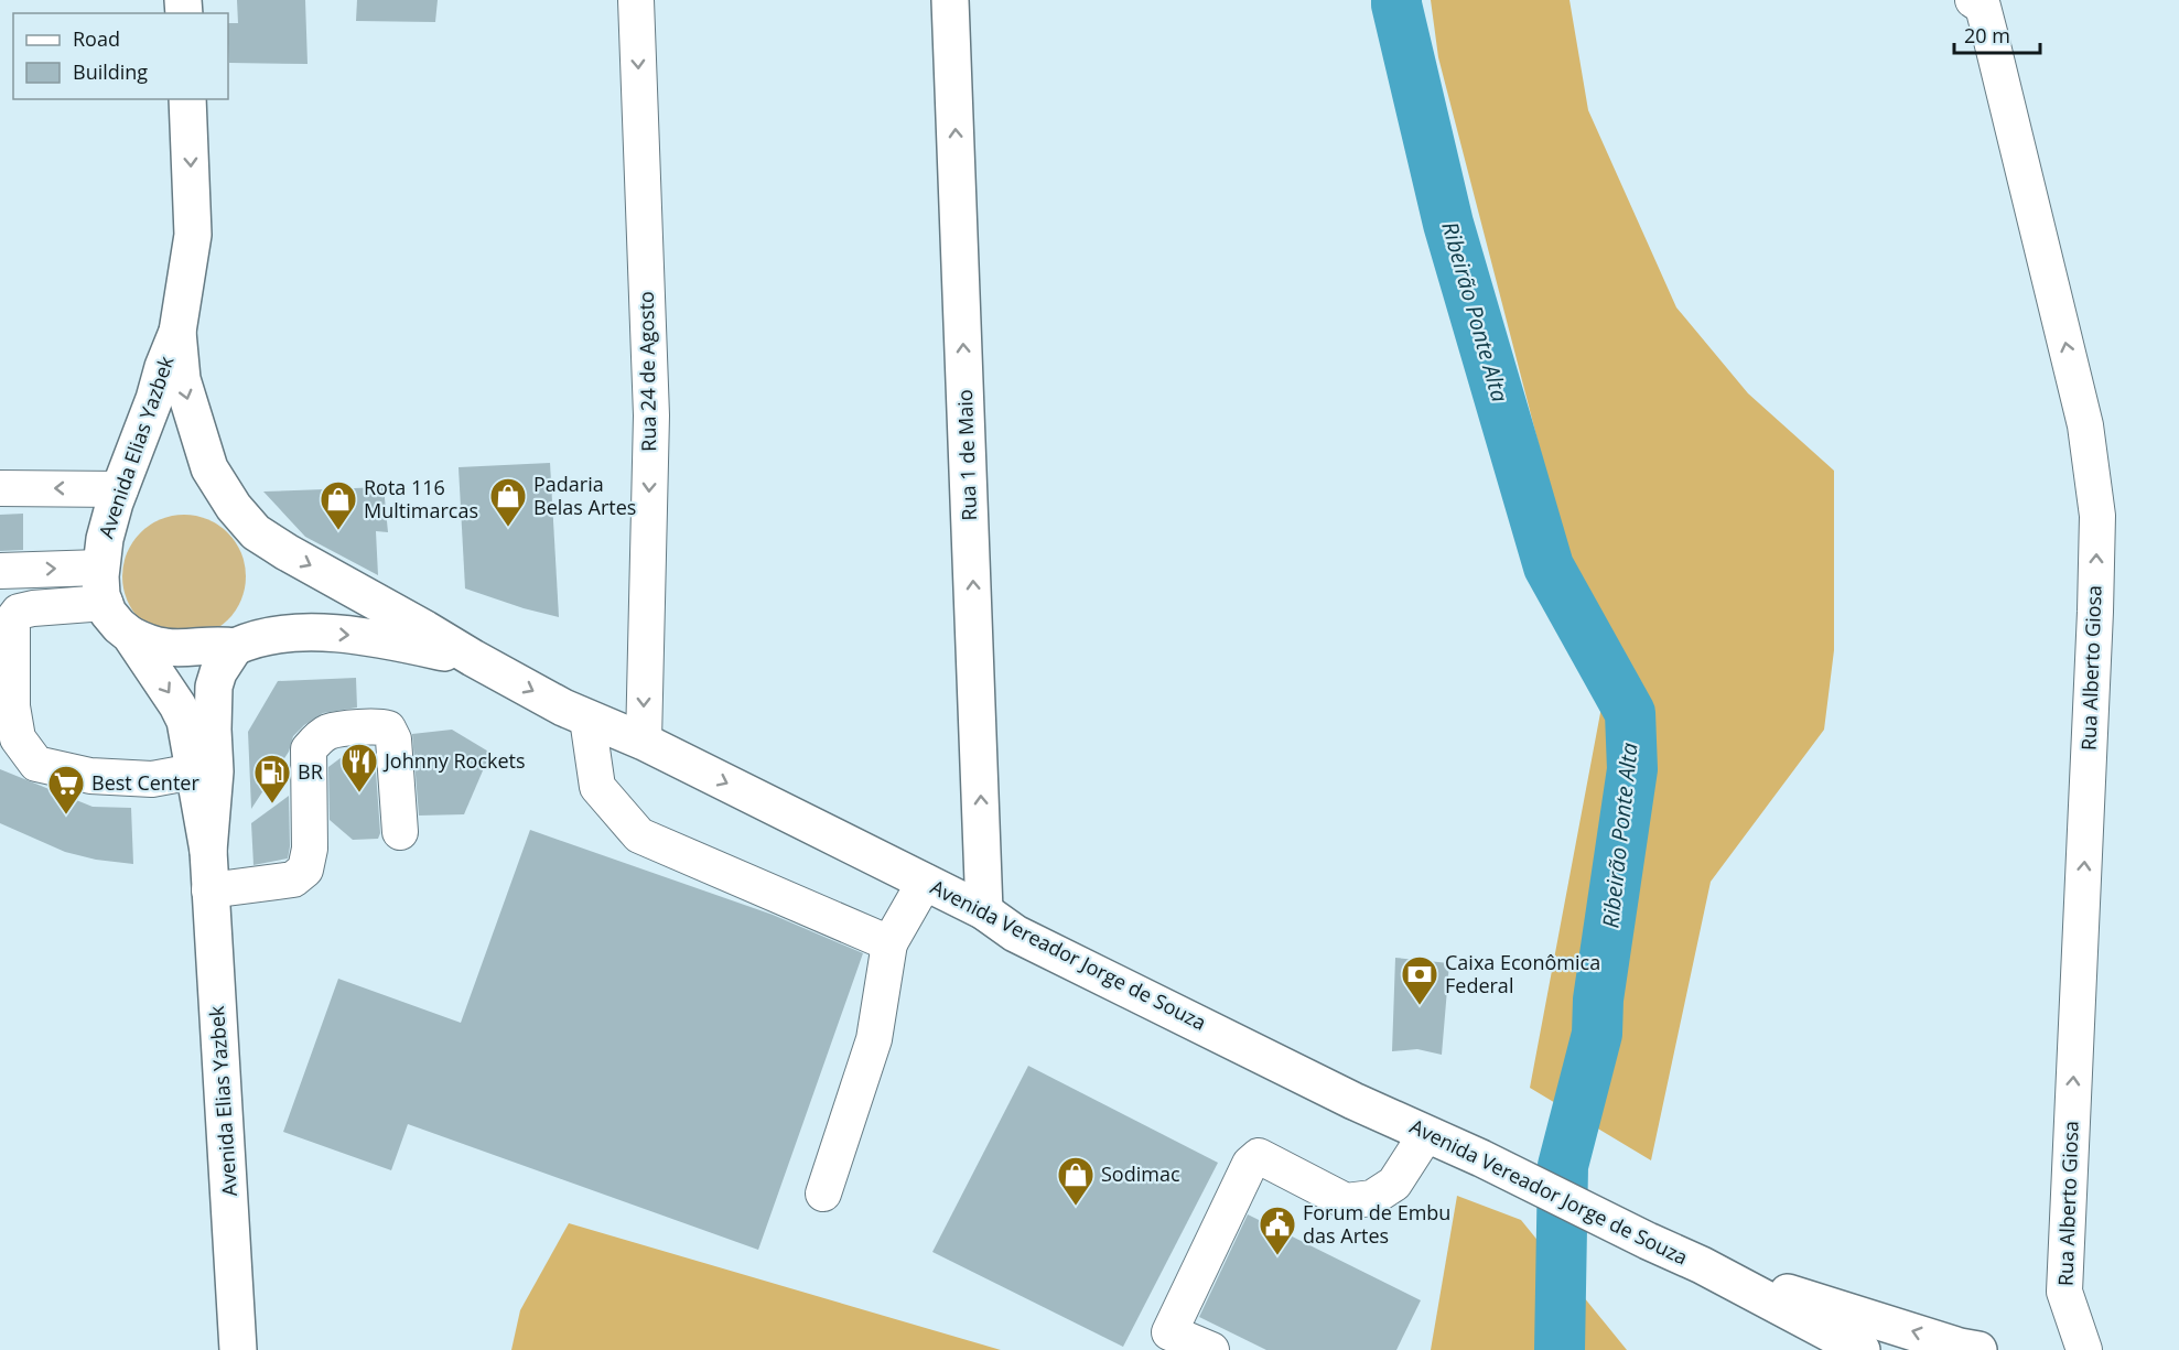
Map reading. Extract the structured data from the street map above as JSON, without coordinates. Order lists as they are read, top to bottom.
{
  "streets": {
    "main road": ["Avenida Elias Yazbek", "Rua 1 de Maio", "Avenida Vereador Jorge de Souza"],
    "street": ["Rua 24 de Agosto", "Rua Alberto Giosa"]
  },
  "crossings": [
    ["Rua 24 de Agosto", "Avenida Vereador Jorge de Souza"],
    ["Avenida Elias Yazbek", "Avenida Vereador Jorge de Souza"],
    ["Rua 1 de Maio", "Avenida Vereador Jorge de Souza"]
  ],
  "one_way": ["Rua 24 de Agosto", "Rua 1 de Maio", "Rua Alberto Giosa"],
  "water": ["Ribeirão Ponte Alta"],
  "places": {
    "shop": ["Padaria Belas Artes", "Rota 116 Multimarcas", "Sodimac"],
    "restaurant": ["Johnny Rockets"],
    "fuel station": ["BR"],
    "supermarket": ["Best Center"],
    "bank": ["Caixa Econômica Federal"],
    "public building": ["Forum de Embu das Artes"]
  },
  "legend": ["Road", "Building"],
  "scale_bar": "20 m"
}
